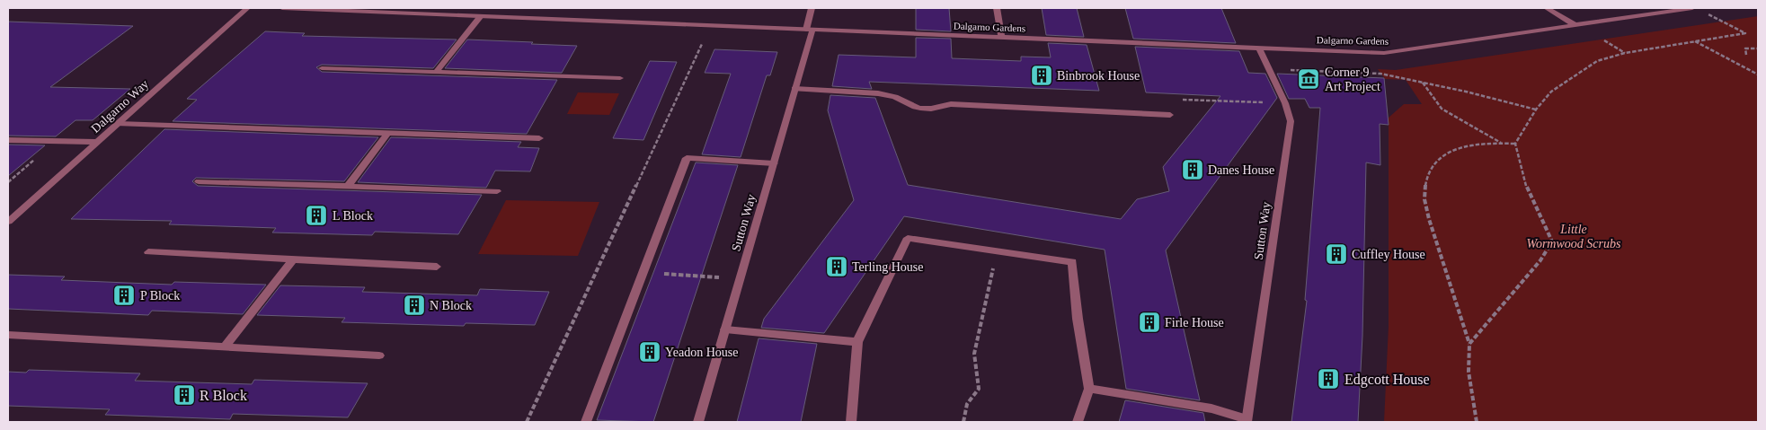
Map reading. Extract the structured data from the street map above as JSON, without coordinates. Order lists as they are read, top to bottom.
{
  "streets": {
    "street": ["Dalgarno Gardens", "Dalgarno Way", "Sutton Way"]
  },
  "crossings": [
    ["Dalgarno Gardens", "Sutton Way"]
  ],
  "parks": ["Little Wormwood Scrubs"],
  "places": {
    "building": [
      "Binbrook House",
      "Danes House",
      "L Block",
      "Cuffley House",
      "Terling House",
      "P Block",
      "N Block",
      "Firle House",
      "Yeadon House",
      "Edgcott House",
      "R Block"
    ],
    "museum": ["Corner 9 Art Project"]
  }
}
